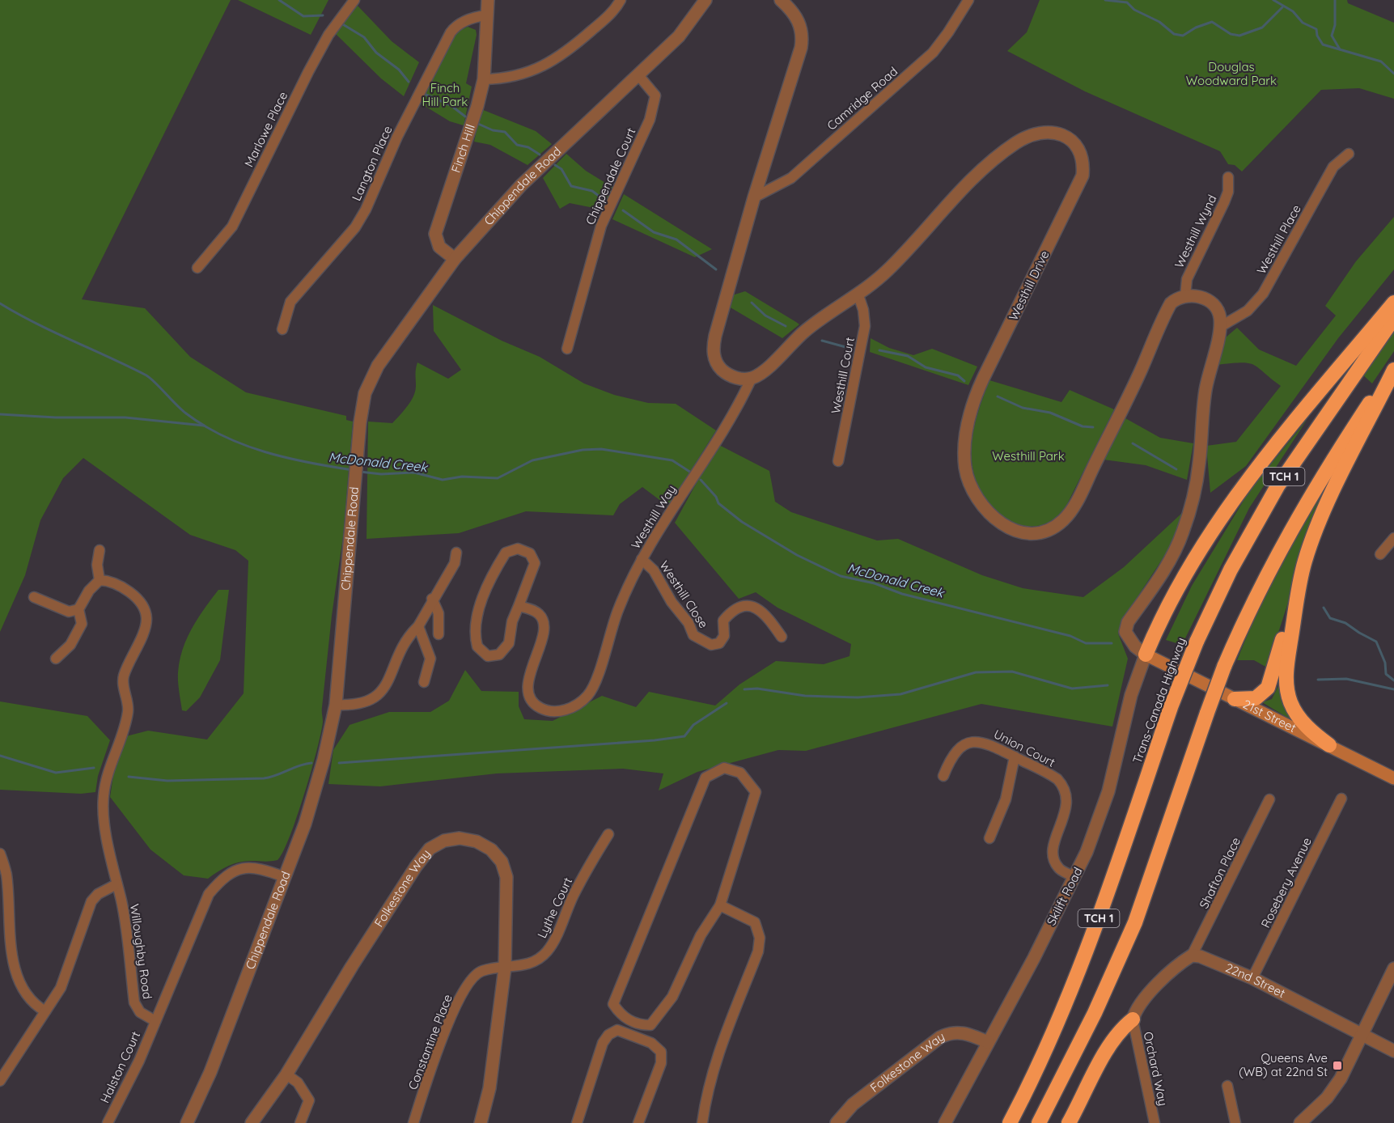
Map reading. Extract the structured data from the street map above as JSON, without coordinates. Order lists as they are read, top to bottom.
{
  "streets": {
    "highway": ["TCH 1", "Trans-Canada Highway"],
    "main road": ["21st Street"],
    "street": [
      "Camridge Road",
      "Marlowe Place",
      "Finch Hill",
      "Langton Place",
      "Chippendale Court",
      "Chippendale Road",
      "Westhill Wynd",
      "Westhill Place",
      "Westhill Drive",
      "Westhill Court",
      "Westhill Way",
      "Westhill Close",
      "Union Court",
      "Shafton Place",
      "Rosebery Avenue",
      "Folkestone Way",
      "Skilift Road",
      "Lythe Court",
      "Willoughby Road",
      "22nd Street",
      "Constantine Place",
      "Halston Court",
      "Orchard Way"
    ]
  },
  "crossings": [
    ["Finch Hill", "Langton Place"],
    ["Finch Hill", "Chippendale Road"],
    ["Chippendale Court", "Chippendale Road"],
    ["Chippendale Road", "Willoughby Road"],
    ["Westhill Wynd", "Westhill Drive"],
    ["Westhill Drive", "Westhill Court"],
    ["Westhill Drive", "Westhill Way"],
    ["Westhill Way", "Westhill Close"],
    ["21st Street", "Skilift Road"],
    ["Union Court", "Skilift Road"],
    ["Shafton Place", "22nd Street"],
    ["Rosebery Avenue", "22nd Street"],
    ["Folkestone Way", "Skilift Road"],
    ["Folkestone Way", "Lythe Court"],
    ["Folkestone Way", "Constantine Place"],
    ["Lythe Court", "Constantine Place"],
    ["Willoughby Road", "Halston Court"]
  ],
  "water": ["McDonald Creek"],
  "parks": ["Douglas Woodward Park", "Finch Hill Park", "Westhill Park"],
  "places": {
    "transit": ["Queens Ave (WB) at 22nd St"]
  }
}
